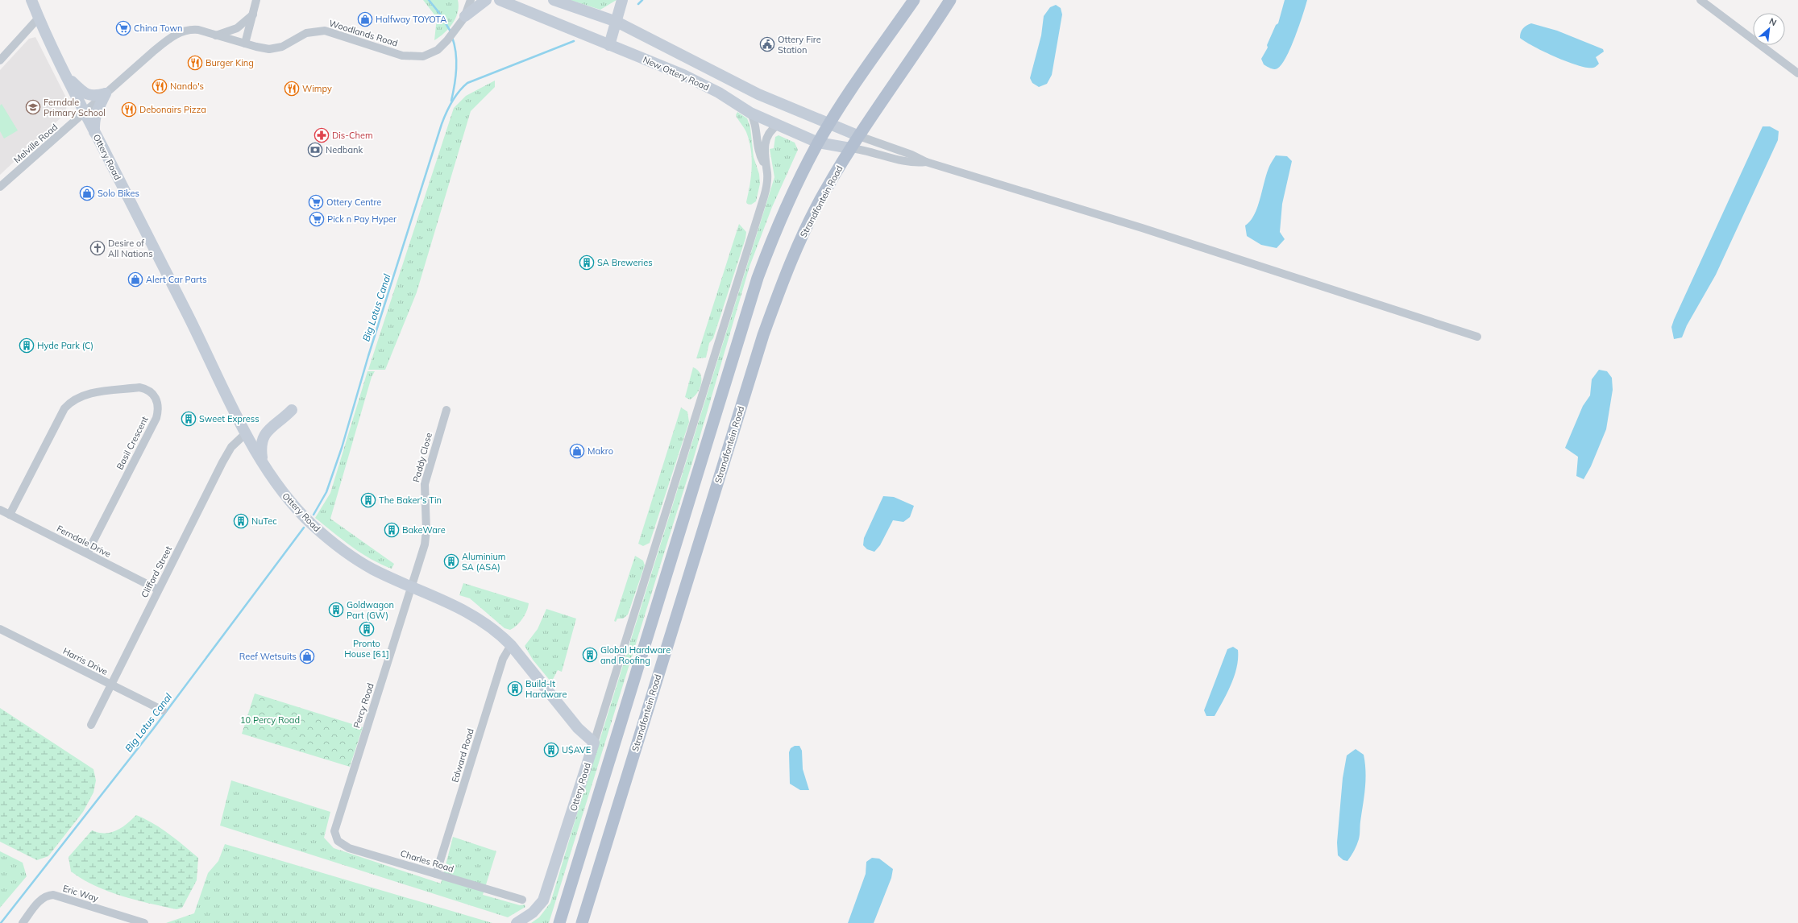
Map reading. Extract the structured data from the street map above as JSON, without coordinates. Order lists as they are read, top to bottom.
{
  "streets": {
    "main road": ["Strandfontein Road"],
    "street": [
      "Woodlands Road",
      "New Ottery Road",
      "Melville Road",
      "Ottery Road",
      "Basil Crescent",
      "Paddy Close",
      "Ferndale Drive",
      "Clifford Street",
      "Harris Drive",
      "Percy Road",
      "Edward Road",
      "Charles Road",
      "Eric Way"
    ]
  },
  "crossings": [
    ["Woodlands Road", "Melville Road"],
    ["Woodlands Road", "Ottery Road"],
    ["New Ottery Road", "Strandfontein Road"],
    ["Melville Road", "Ottery Road"],
    ["Ottery Road", "Paddy Close"],
    ["Ottery Road", "Clifford Street"],
    ["Ottery Road", "Percy Road"],
    ["Ottery Road", "Edward Road"],
    ["Basil Crescent", "Ferndale Drive"],
    ["Paddy Close", "Percy Road"],
    ["Ferndale Drive", "Clifford Street"],
    ["Clifford Street", "Harris Drive"],
    ["Percy Road", "Charles Road"],
    ["Edward Road", "Charles Road"]
  ],
  "water": ["Big Lotus Canal"],
  "parks": ["10 Percy Road"],
  "places": {
    "shop": [
      "Halfway TOYOTA",
      "Solo Bikes",
      "Alert Car Parts",
      "Makro",
      "Reef Wetsuits"
    ],
    "supermarket": ["China Town", "Ottery Centre", "Pick n Pay Hyper"],
    "public building": ["Ottery Fire Station"],
    "restaurant": [
      "Burger King",
      "Nando's",
      "Wimpy",
      "Debonairs Pizza"
    ],
    "school or university": ["Ferndale Primary School"],
    "pharmacy": ["Dis-Chem"],
    "bank": ["Nedbank"],
    "church": ["Desire of All Nations"],
    "building": [
      "SA Breweries",
      "Hyde Park (C)",
      "Sweet Express",
      "The Baker's Tin",
      "NuTec",
      "BakeWare",
      "Aluminium SA (ASA)",
      "Goldwagon Part (GW)",
      "Pronto House [61]",
      "Global Hardware and Roofing",
      "Build-It Hardware",
      "U$AVE"
    ]
  },
  "north": "top right"
}
